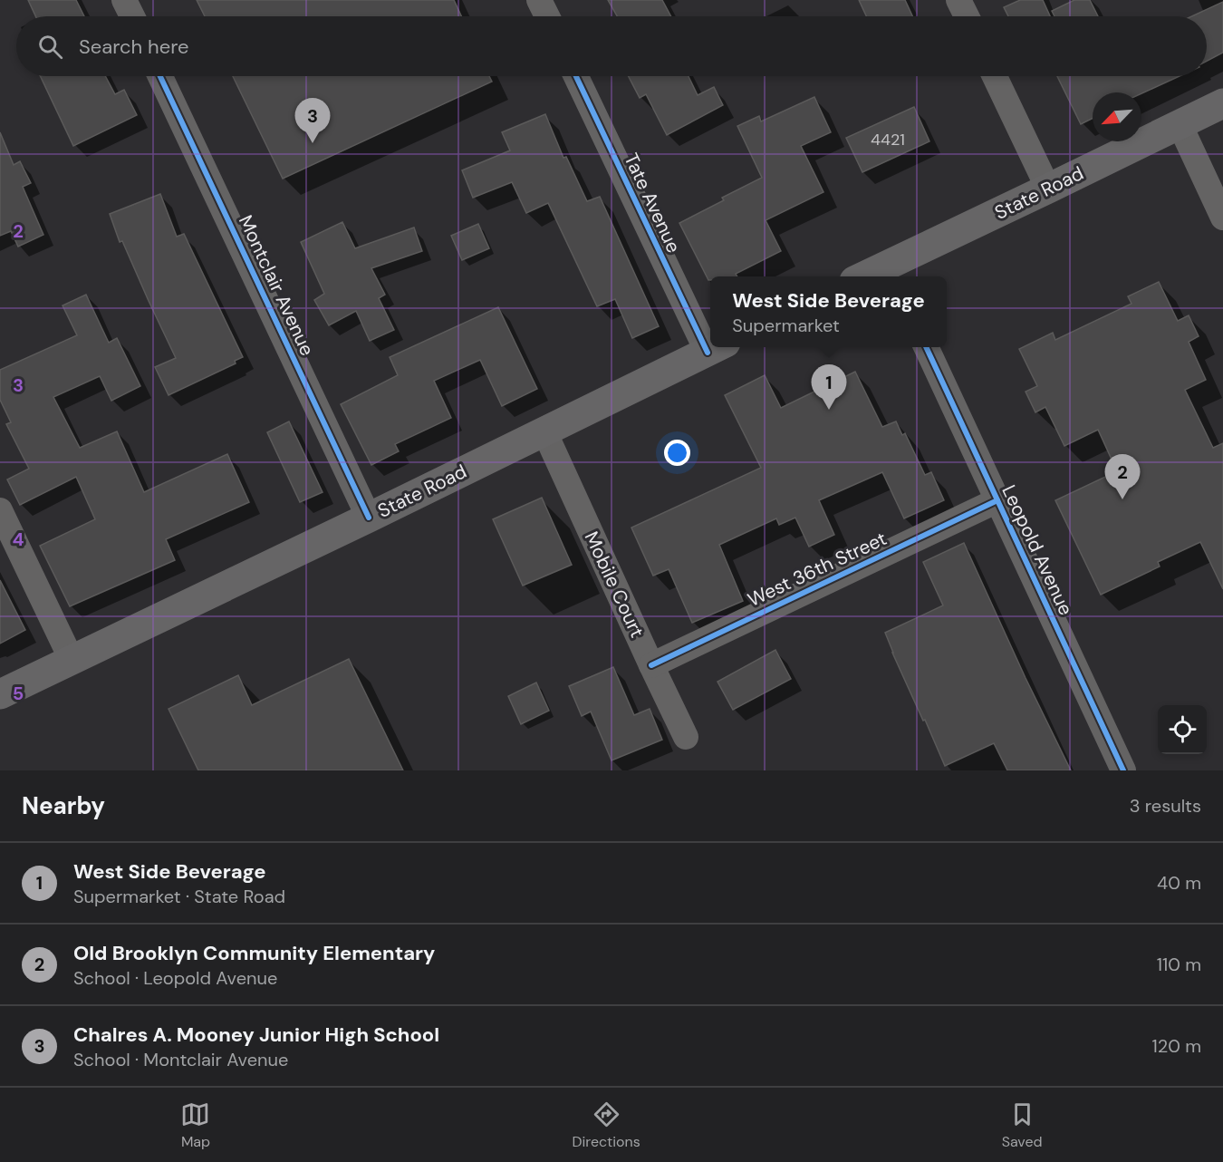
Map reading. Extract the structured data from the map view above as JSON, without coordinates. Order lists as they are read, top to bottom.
{
  "streets": {
    "main road": ["State Road"],
    "street": [
      "Tate Avenue",
      "Montclair Avenue",
      "Leopold Avenue",
      "West 36th Street",
      "Mobile Court"
    ]
  },
  "crossings": [
    ["State Road", "Montclair Avenue"],
    ["State Road", "Mobile Court"],
    ["Leopold Avenue", "West 36th Street"],
    ["West 36th Street", "Mobile Court"]
  ],
  "house_numbers": ["4421"],
  "north": "bottom left",
  "page": {
    "search": "Search here",
    "pins": ["3", "1", "2"],
    "popup": ["West Side Beverage", "Supermarket"],
    "heading": ["Nearby", "3 results"],
    "list": [
      {
        "mark": "1",
        "name": "West Side Beverage",
        "note": "Supermarket · State Road",
        "value": "40 m"
      },
      {
        "mark": "2",
        "name": "Old Brooklyn Community Elementary",
        "note": "School · Leopold Avenue",
        "value": "110 m"
      },
      {
        "mark": "3",
        "name": "Chalres A. Mooney Junior High School",
        "note": "School · Montclair Avenue",
        "value": "120 m"
      }
    ],
    "nav": ["Map", "Directions", "Saved"]
  },
  "grid": {
    "rows": [
      "2",
      "3",
      "4",
      "5"
    ]
  }
}
